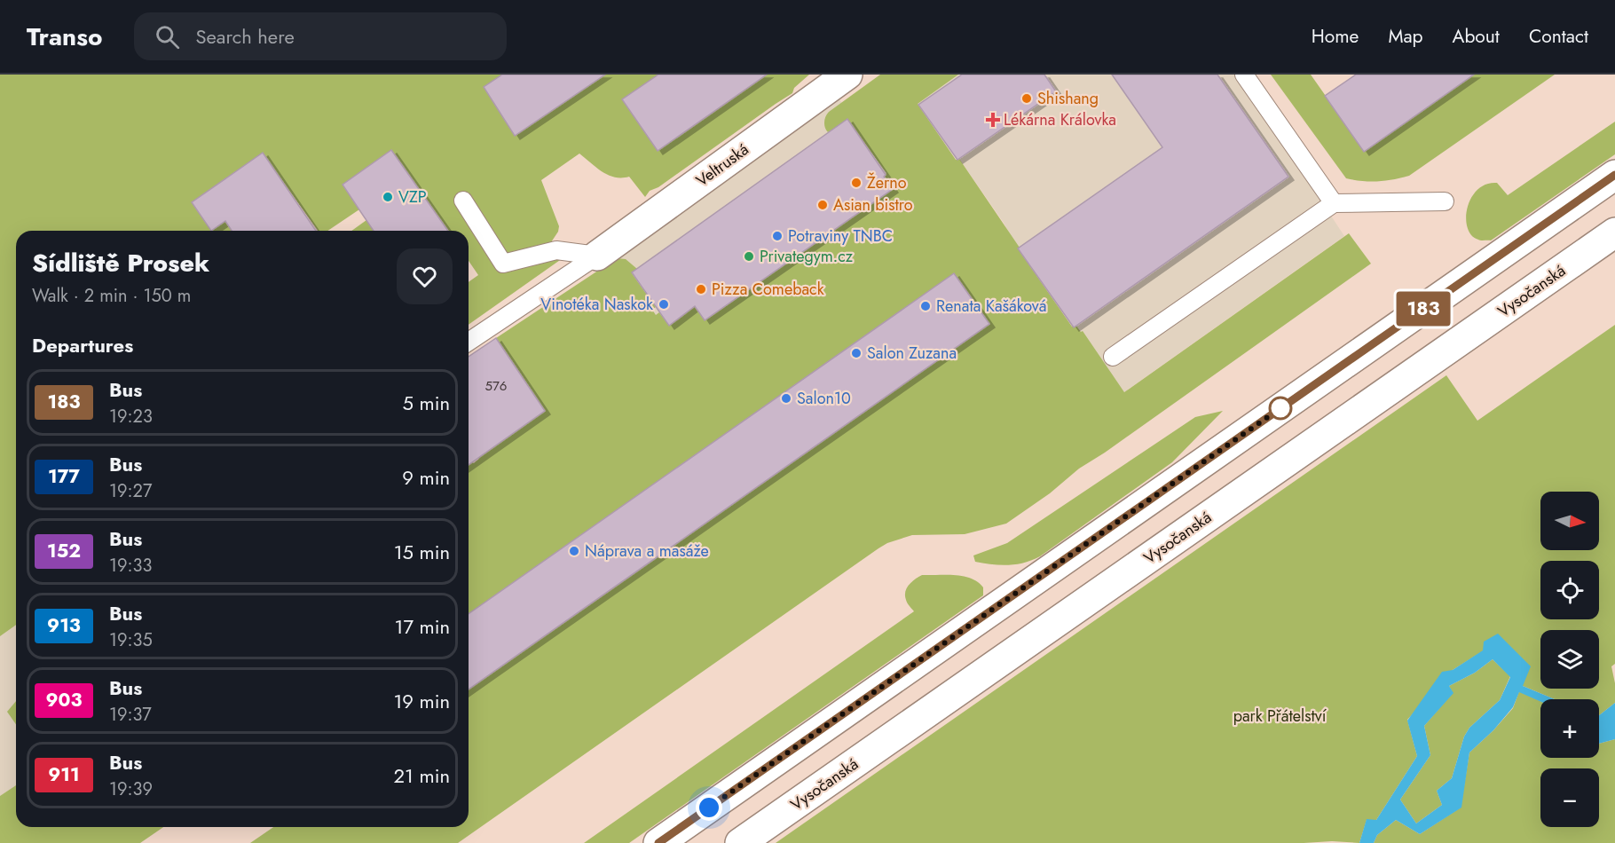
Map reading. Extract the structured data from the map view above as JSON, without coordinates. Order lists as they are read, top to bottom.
{
  "streets": {
    "main road": ["Veltruská", "Vysočanská"]
  },
  "parks": ["park Přátelství"],
  "places": {
    "other": [
      "Shishang",
      "Žerno",
      "VZP",
      "Asian bistro",
      "Potraviny TNBC",
      "Privategym.cz",
      "Pizza Comeback",
      "Vinotéka Naskok",
      "Renata Kašáková",
      "Salon Zuzana",
      "Salon10",
      "Náprava a masáže"
    ],
    "health": ["Lékárna Královka"]
  },
  "lines": ["bus line 183"],
  "house_numbers": ["576"],
  "north": "right",
  "page": {
    "header": "Transo",
    "search": "Search here",
    "nav": [
      "Home",
      "Map",
      "About",
      "Contact"
    ],
    "on_map": "183",
    "heading": [
      ["Sídliště Prosek", "Walk · 2 min · 150 m"],
      "Departures"
    ],
    "list": [
      {
        "mark": "183",
        "name": "Bus",
        "note": "19:23",
        "value": "5 min"
      },
      {
        "mark": "177",
        "name": "Bus",
        "note": "19:27",
        "value": "9 min"
      },
      {
        "mark": "152",
        "name": "Bus",
        "note": "19:33",
        "value": "15 min"
      },
      {
        "mark": "913",
        "name": "Bus",
        "note": "19:35",
        "value": "17 min"
      },
      {
        "mark": "903",
        "name": "Bus",
        "note": "19:37",
        "value": "19 min"
      },
      {
        "mark": "911",
        "name": "Bus",
        "note": "19:39",
        "value": "21 min"
      }
    ],
    "map_buttons": ["+", "−"]
  }
}
